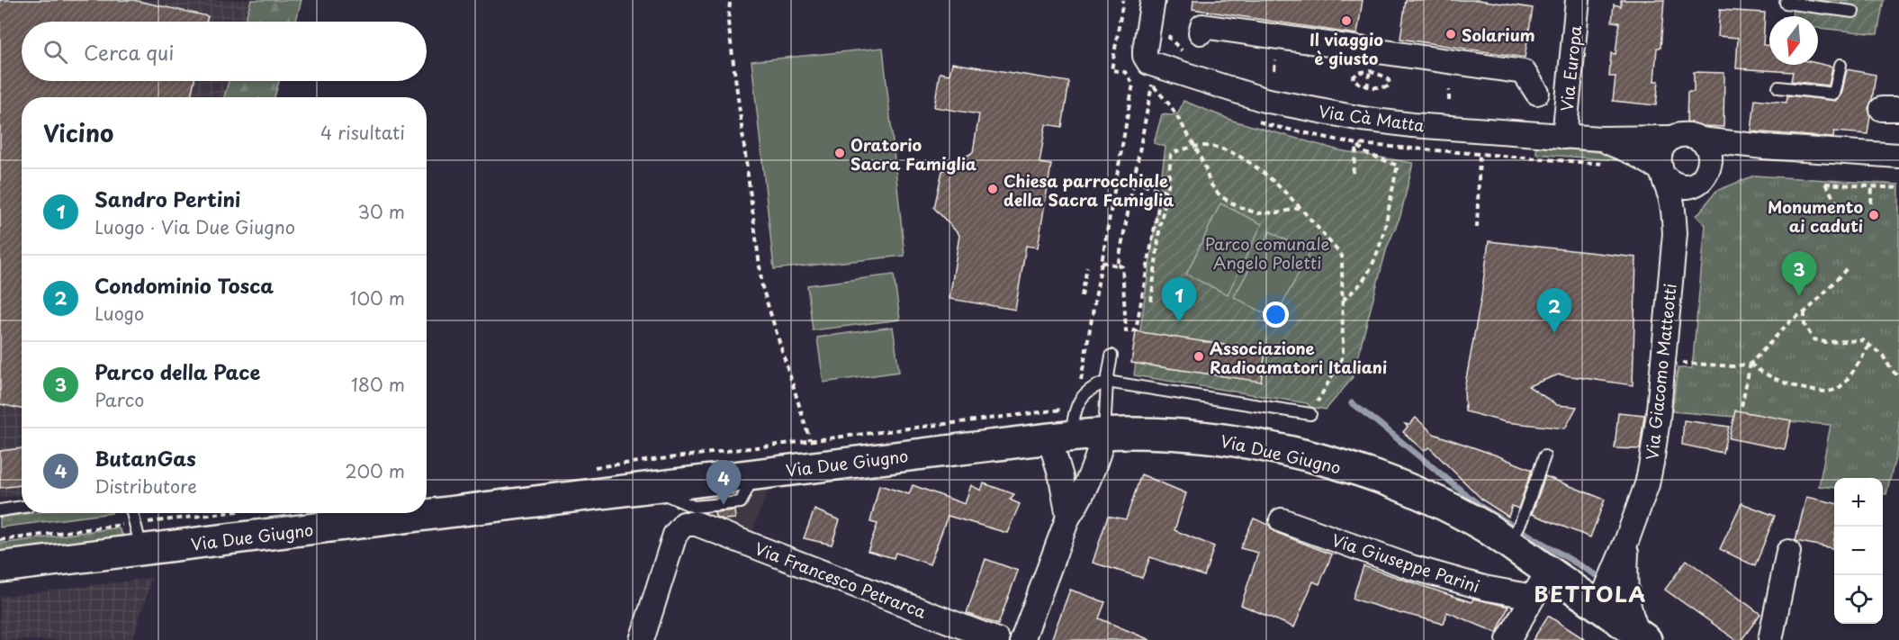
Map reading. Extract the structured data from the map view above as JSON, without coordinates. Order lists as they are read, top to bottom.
{
  "streets": {
    "main road": ["Via Due Giugno"],
    "street": [
      "Via Europa",
      "Via Cà Matta",
      "Via Giacomo Matteotti",
      "Via Giuseppe Parini",
      "Via Francesco Petrarca"
    ]
  },
  "crossings": [
    ["Via Europa", "Via Cà Matta"],
    ["Via Cà Matta", "Via Giacomo Matteotti"],
    ["Via Giacomo Matteotti", "Via Due Giugno"]
  ],
  "districts": ["BETTOLA"],
  "parks": ["Parco comunale Angelo Poletti"],
  "places": [
    "Il viaggio è giusto",
    "Solarium",
    "Oratorio Sacra Famiglia",
    "Chiesa parrocchiale della Sacra Famiglia",
    "Monumento ai caduti",
    "Associazione Radioamatori Italiani"
  ],
  "north": "bottom",
  "page": {
    "search": "Cerca qui",
    "heading": ["Vicino", "4 risultati"],
    "list": [
      {
        "mark": "1",
        "name": "Sandro Pertini",
        "note": "Luogo · Via Due Giugno",
        "value": "30 m"
      },
      {
        "mark": "2",
        "name": "Condominio Tosca",
        "note": "Luogo",
        "value": "100 m"
      },
      {
        "mark": "3",
        "name": "Parco della Pace",
        "note": "Parco",
        "value": "180 m"
      },
      {
        "mark": "4",
        "name": "ButanGas",
        "note": "Distributore",
        "value": "200 m"
      }
    ],
    "pins": [
      "3",
      "1",
      "2",
      "4"
    ],
    "map_buttons": ["+", "−"]
  }
}
